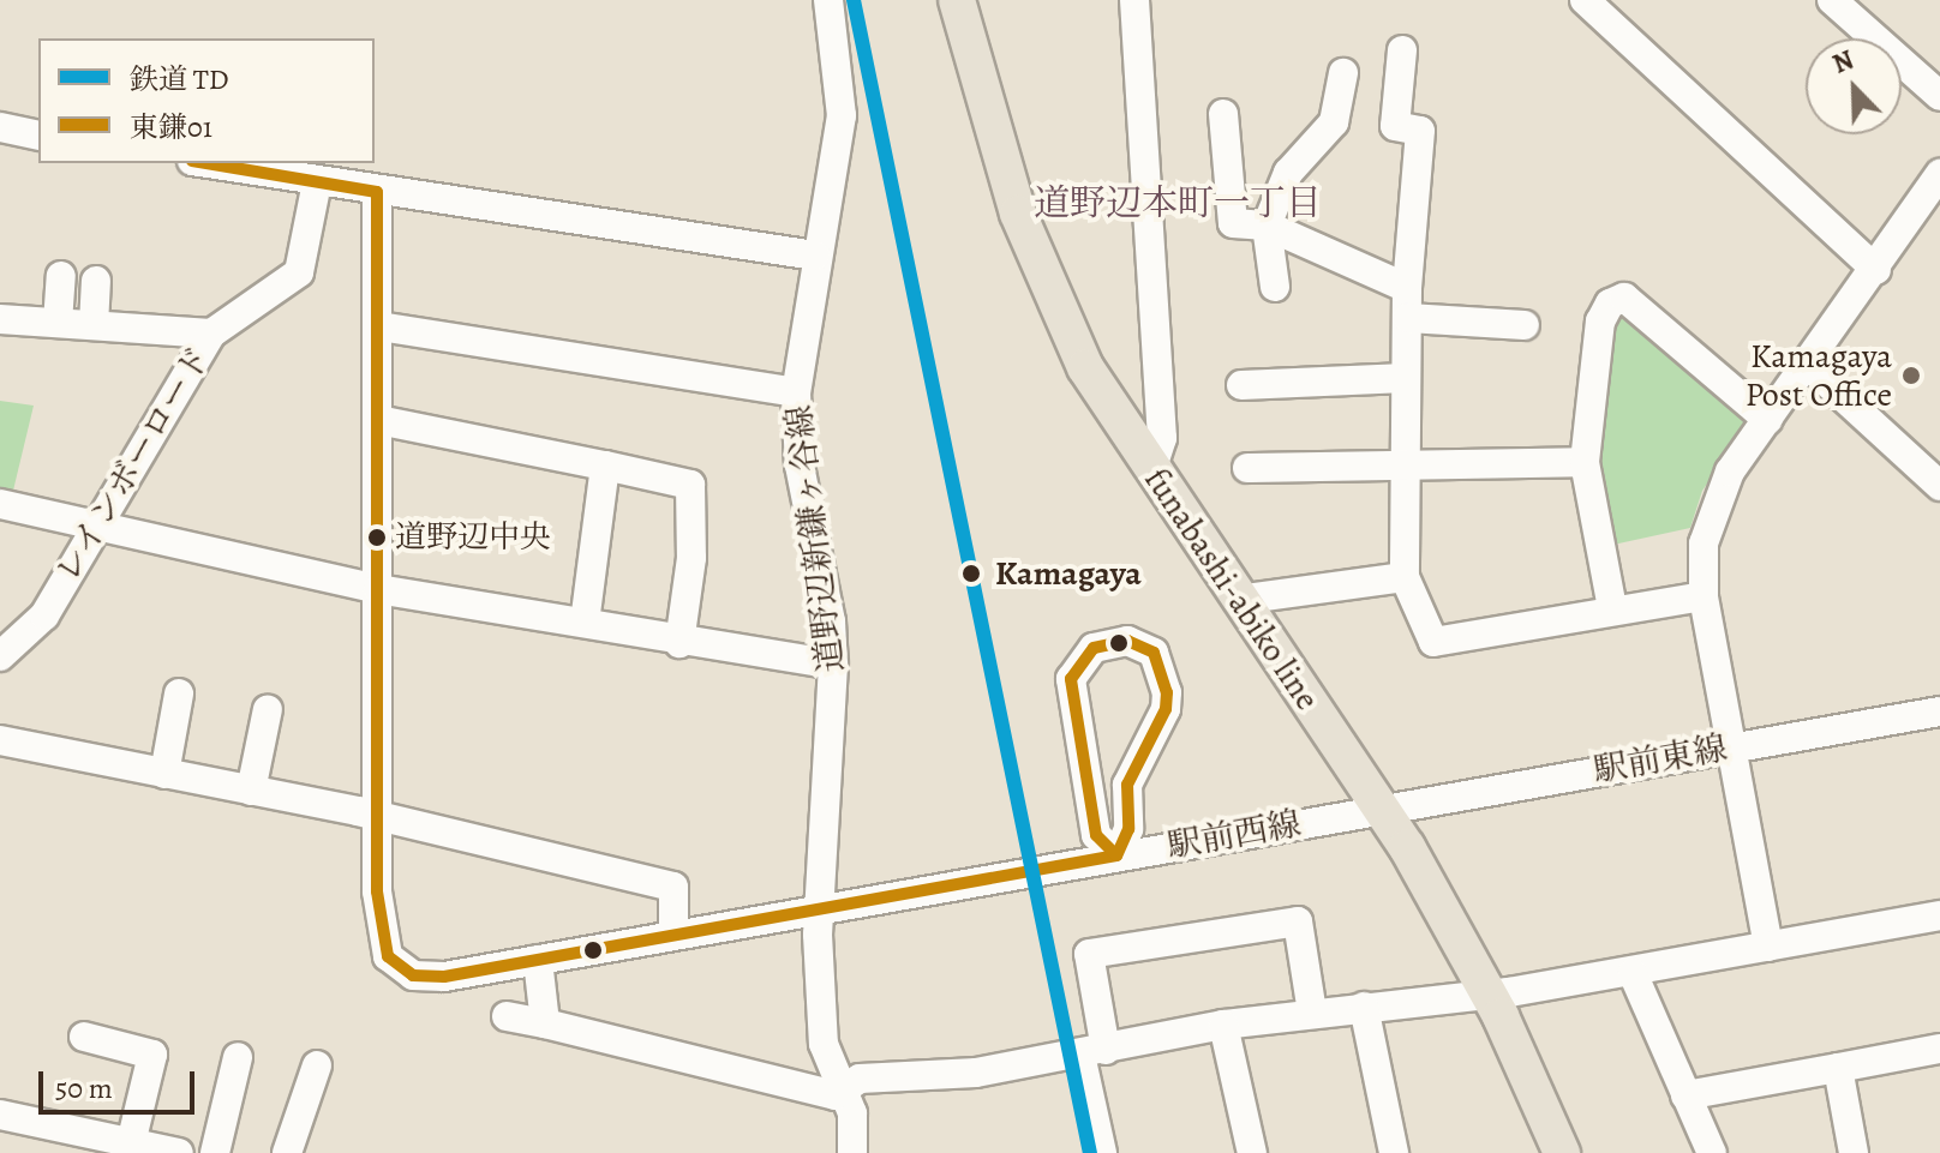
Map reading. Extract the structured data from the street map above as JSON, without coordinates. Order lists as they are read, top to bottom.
{
  "streets": {
    "main road": ["funabashi-abiko line"],
    "street": [
      "レインボーロード",
      "道野辺新鎌ヶ谷線",
      "駅前東線",
      "駅前西線"
    ]
  },
  "crossings": [
    ["道野辺新鎌ヶ谷線", "駅前西線"],
    ["funabashi-abiko line", "駅前東線"],
    ["funabashi-abiko line", "駅前西線"],
    ["駅前東線", "駅前西線"]
  ],
  "districts": ["道野辺本町一丁目"],
  "places": ["Kamagaya Post Office", "道野辺中央", "Kamagaya"],
  "lines": ["rail line TD", "transit line 東鎌01"],
  "legend": ["鉄道 TD", "東鎌01"],
  "scale_bar": "50 m",
  "north": "top left"
}
